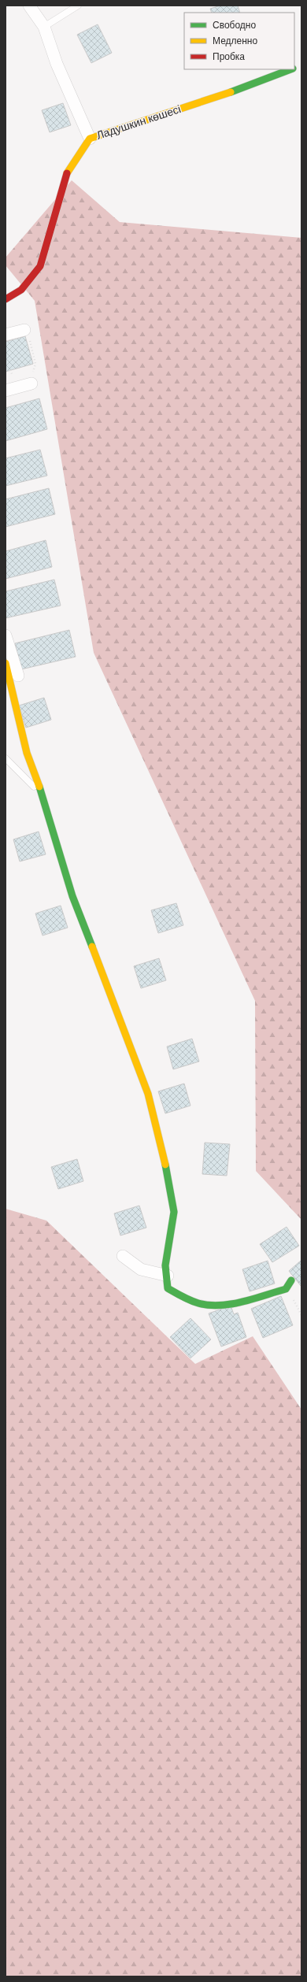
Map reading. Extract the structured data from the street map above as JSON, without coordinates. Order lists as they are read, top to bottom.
{
  "streets": {
    "street": ["Ладушкин көшесі"]
  },
  "legend": ["Свободно", "Медленно", "Пробка"]
}
